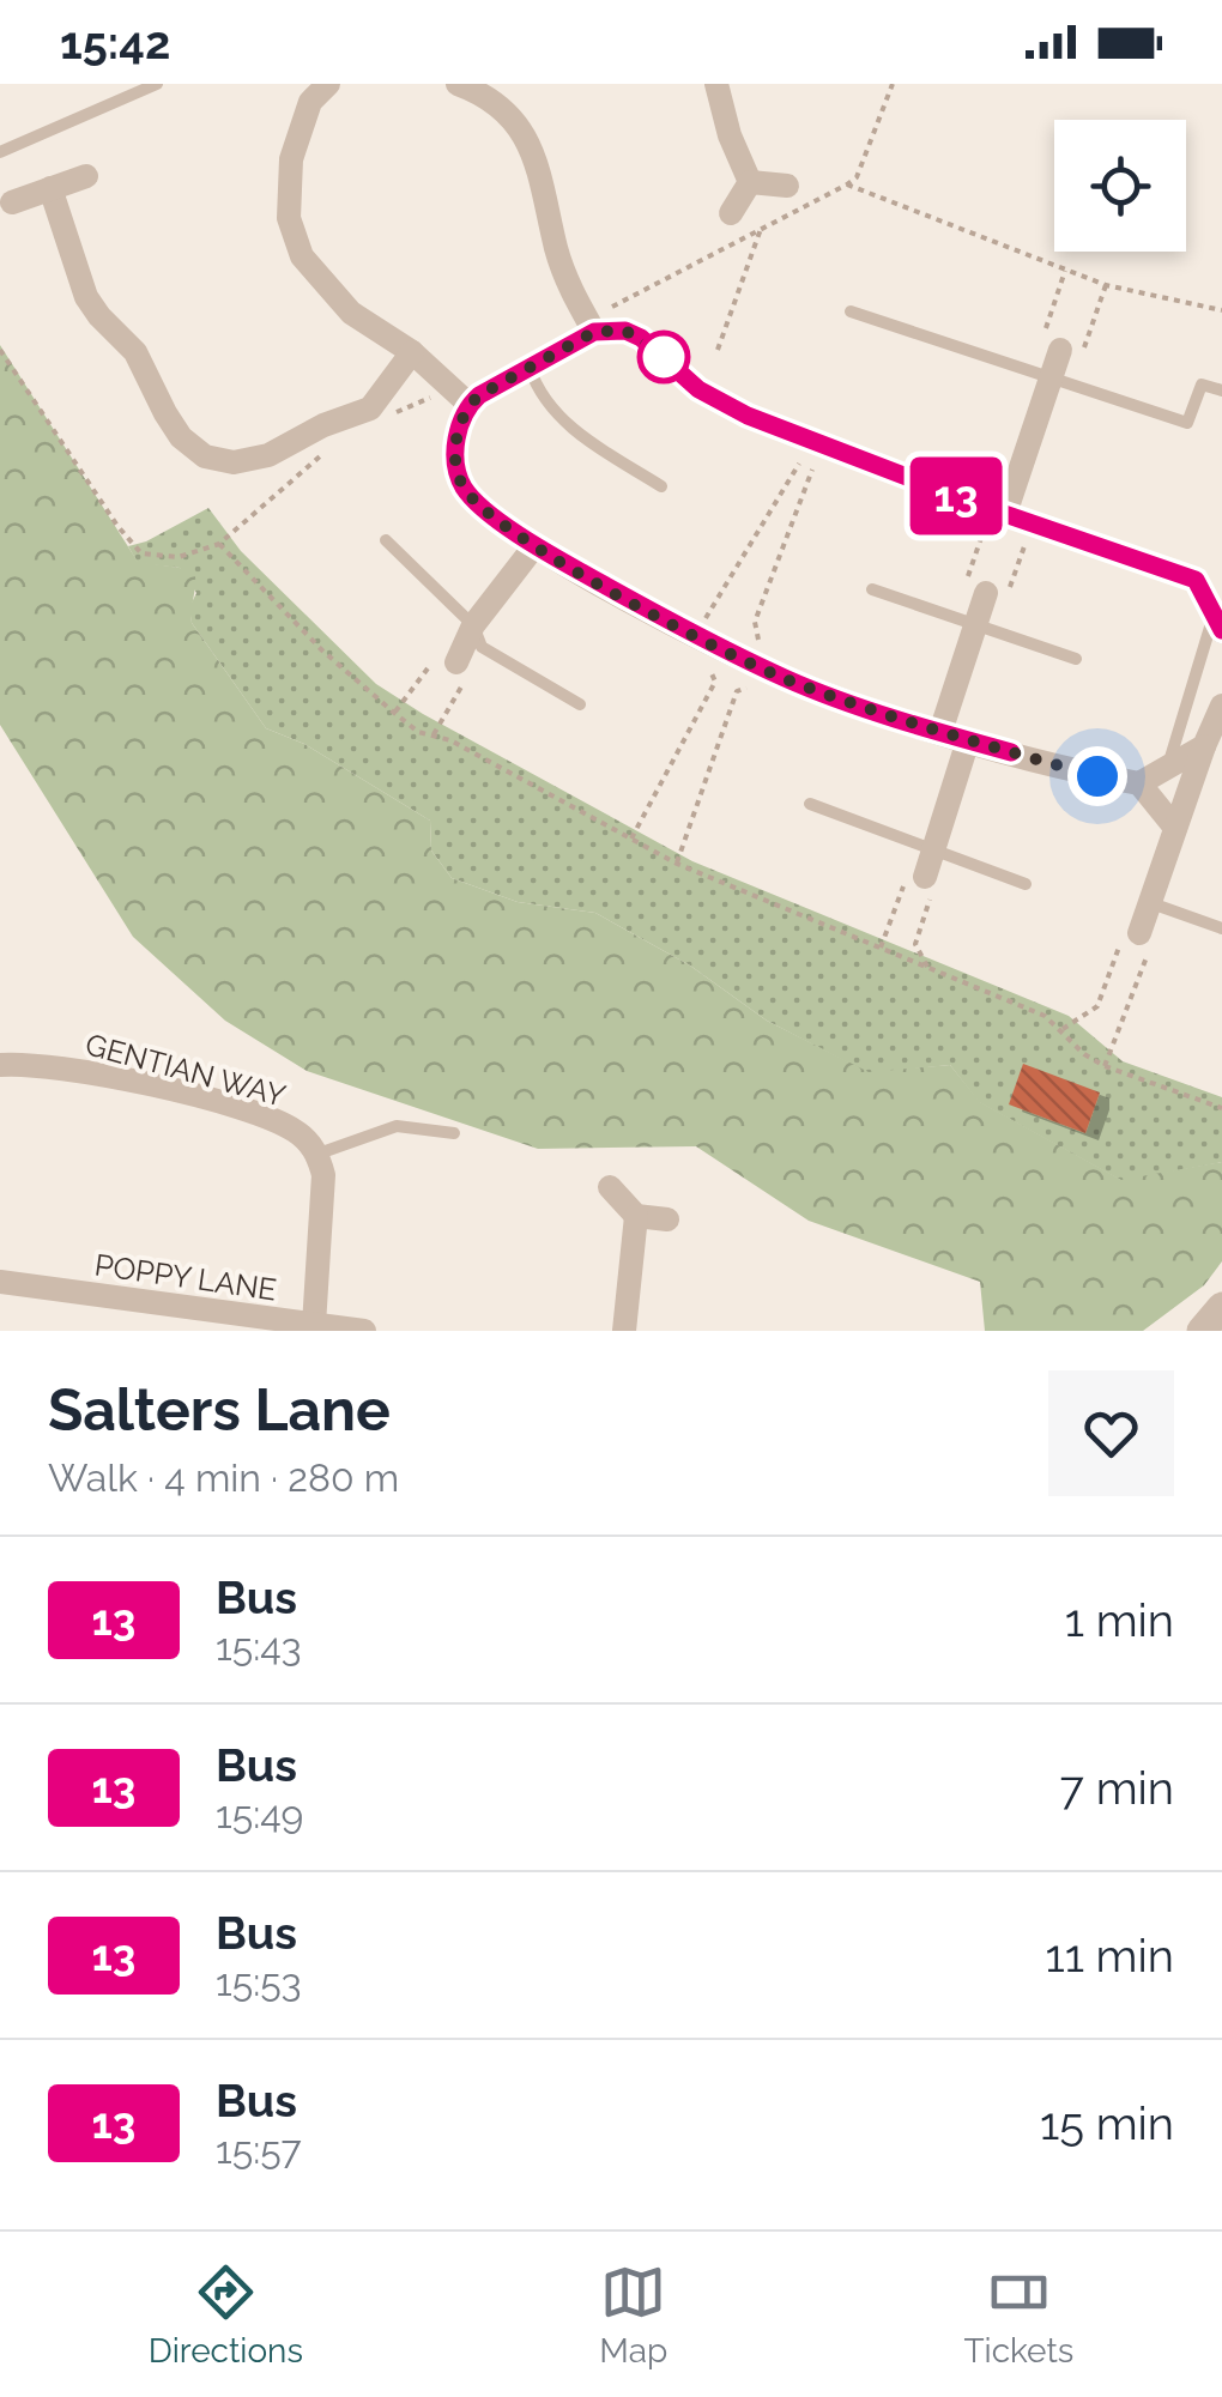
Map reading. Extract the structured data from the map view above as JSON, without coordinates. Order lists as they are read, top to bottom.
{
  "streets": {
    "street": ["GENTIAN WAY", "POPPY LANE"]
  },
  "lines": ["bus line 13"],
  "page": {
    "status": "15:42",
    "on_map": "13",
    "heading": ["Salters Lane", "Walk · 4 min · 280 m"],
    "list": [
      {
        "mark": "13",
        "name": "Bus",
        "note": "15:43",
        "value": "1 min"
      },
      {
        "mark": "13",
        "name": "Bus",
        "note": "15:49",
        "value": "7 min"
      },
      {
        "mark": "13",
        "name": "Bus",
        "note": "15:53",
        "value": "11 min"
      },
      {
        "mark": "13",
        "name": "Bus",
        "note": "15:57",
        "value": "15 min"
      }
    ],
    "tabs": ["Directions", "Map", "Tickets"]
  }
}
